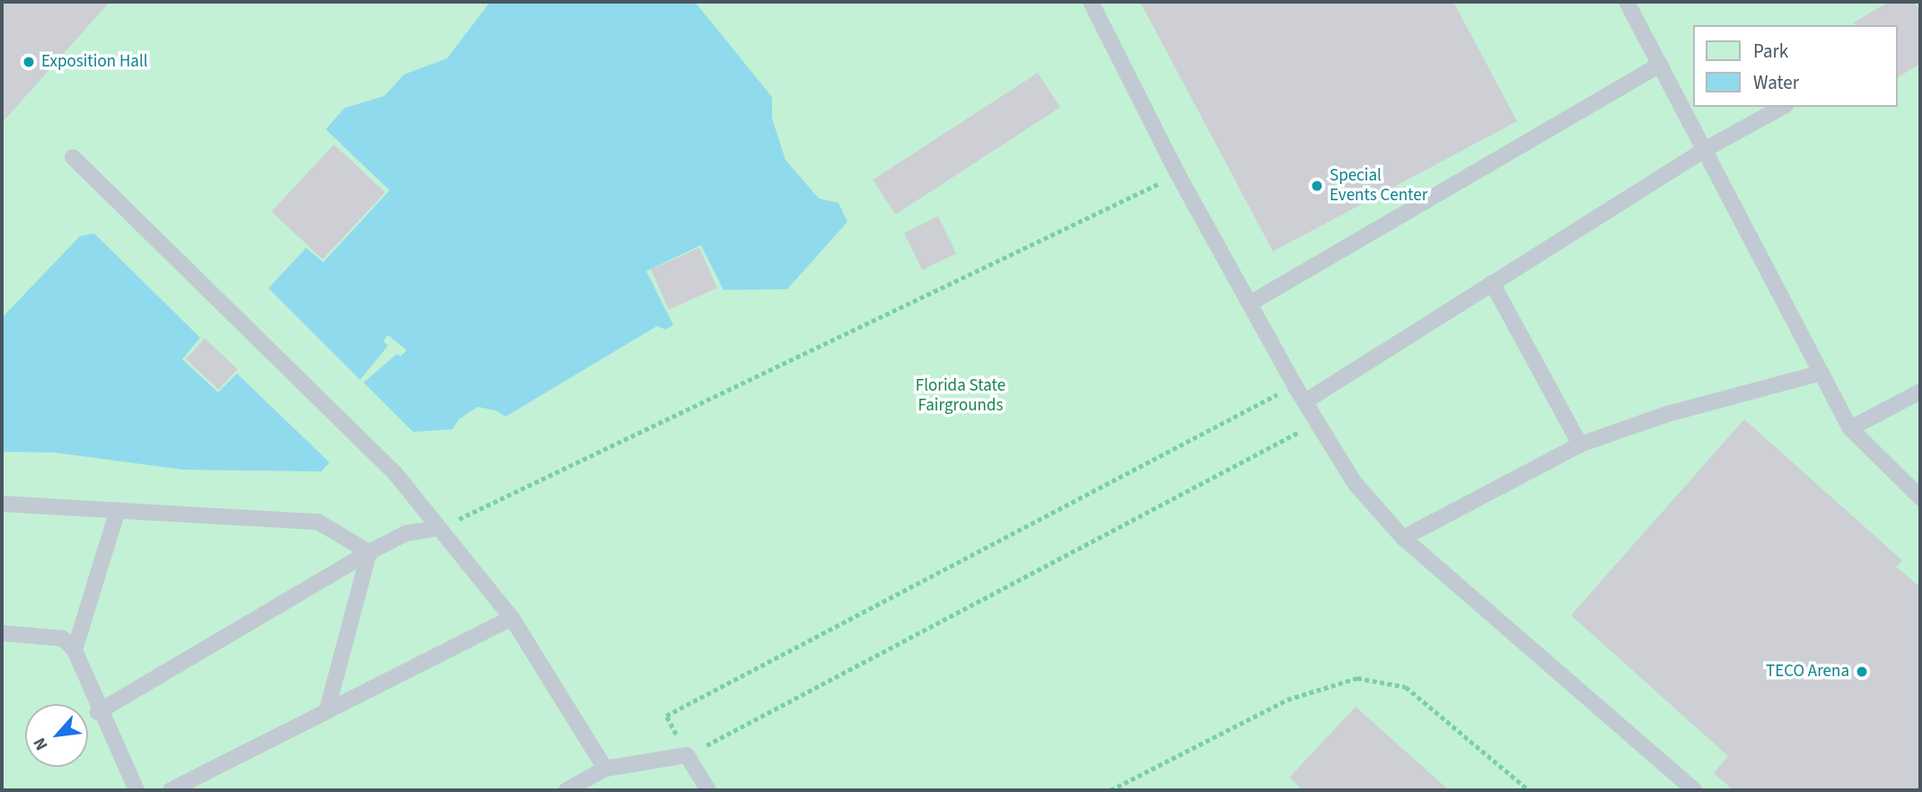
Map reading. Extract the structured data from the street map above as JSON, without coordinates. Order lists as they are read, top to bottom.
{
  "parks": ["Florida State Fairgrounds"],
  "places": ["Exposition Hall", "Special Events Center", "TECO Arena"],
  "legend": ["Park", "Water"],
  "north": "bottom left"
}
